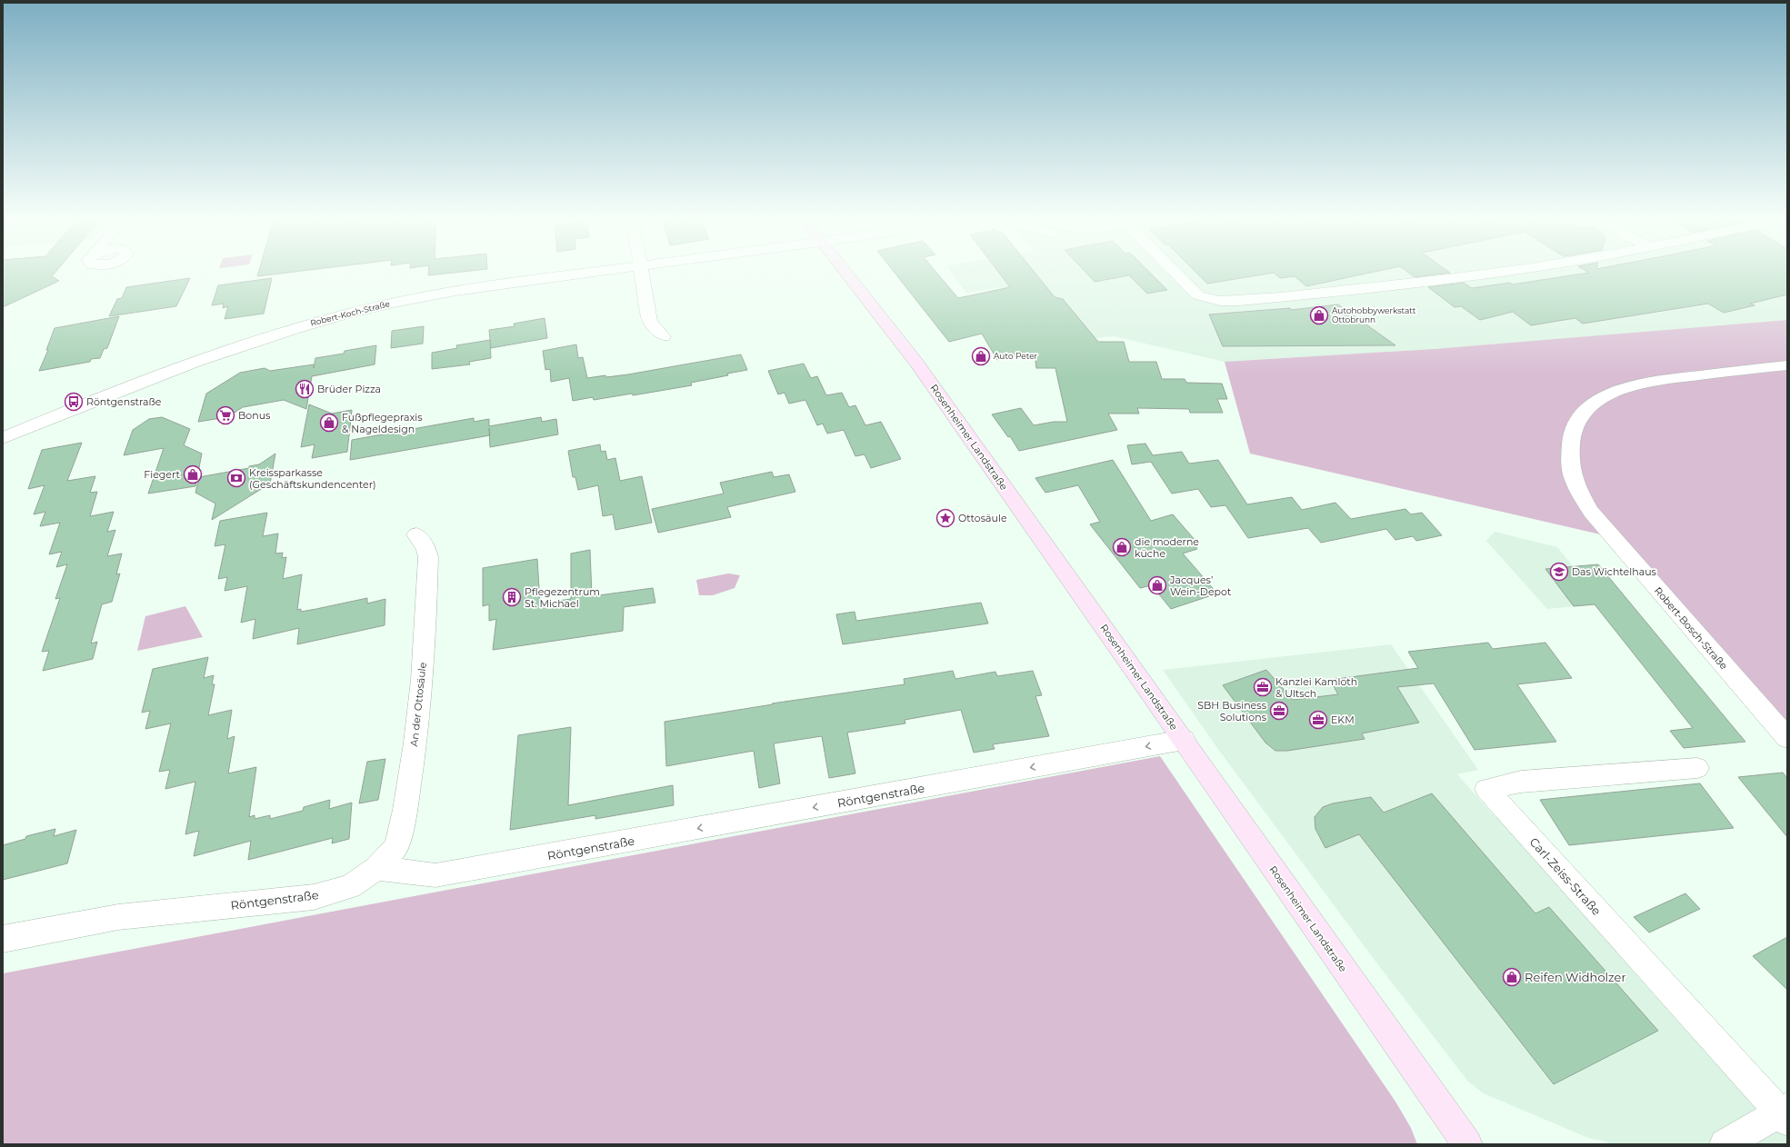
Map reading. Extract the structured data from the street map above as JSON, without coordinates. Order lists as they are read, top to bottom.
{
  "streets": {
    "main road": ["Rosenheimer Landstraße"],
    "street": [
      "Robert-Koch-Straße",
      "Robert-Bosch-Straße",
      "An der Ottosäule",
      "Röntgenstraße",
      "Carl-Zeiss-Straße"
    ]
  },
  "crossings": [
    ["Rosenheimer Landstraße", "Röntgenstraße"],
    ["An der Ottosäule", "Röntgenstraße"]
  ],
  "one_way": ["Röntgenstraße"],
  "places": {
    "shop": [
      "Autohobbywerkstatt Ottobrunn",
      "Auto Peter",
      "Fußpflegepraxis & Nageldesign",
      "Fiegert",
      "die moderne küche",
      "Jacques’ Wein-Depot",
      "Reifen Widholzer"
    ],
    "restaurant": ["Brüder Pizza"],
    "bus stop": ["Röntgenstraße"],
    "supermarket": ["Bonus"],
    "bank": ["Kreissparkasse (Geschäftskundencenter)"],
    "place": ["Ottosäule"],
    "school or university": ["Das Wichtelhaus"],
    "building": ["Pflegezentrum St. Michael"],
    "office": ["Kanzlei Kamloth & Ultsch", "SBH Business Solutions", "EKM"]
  }
}
